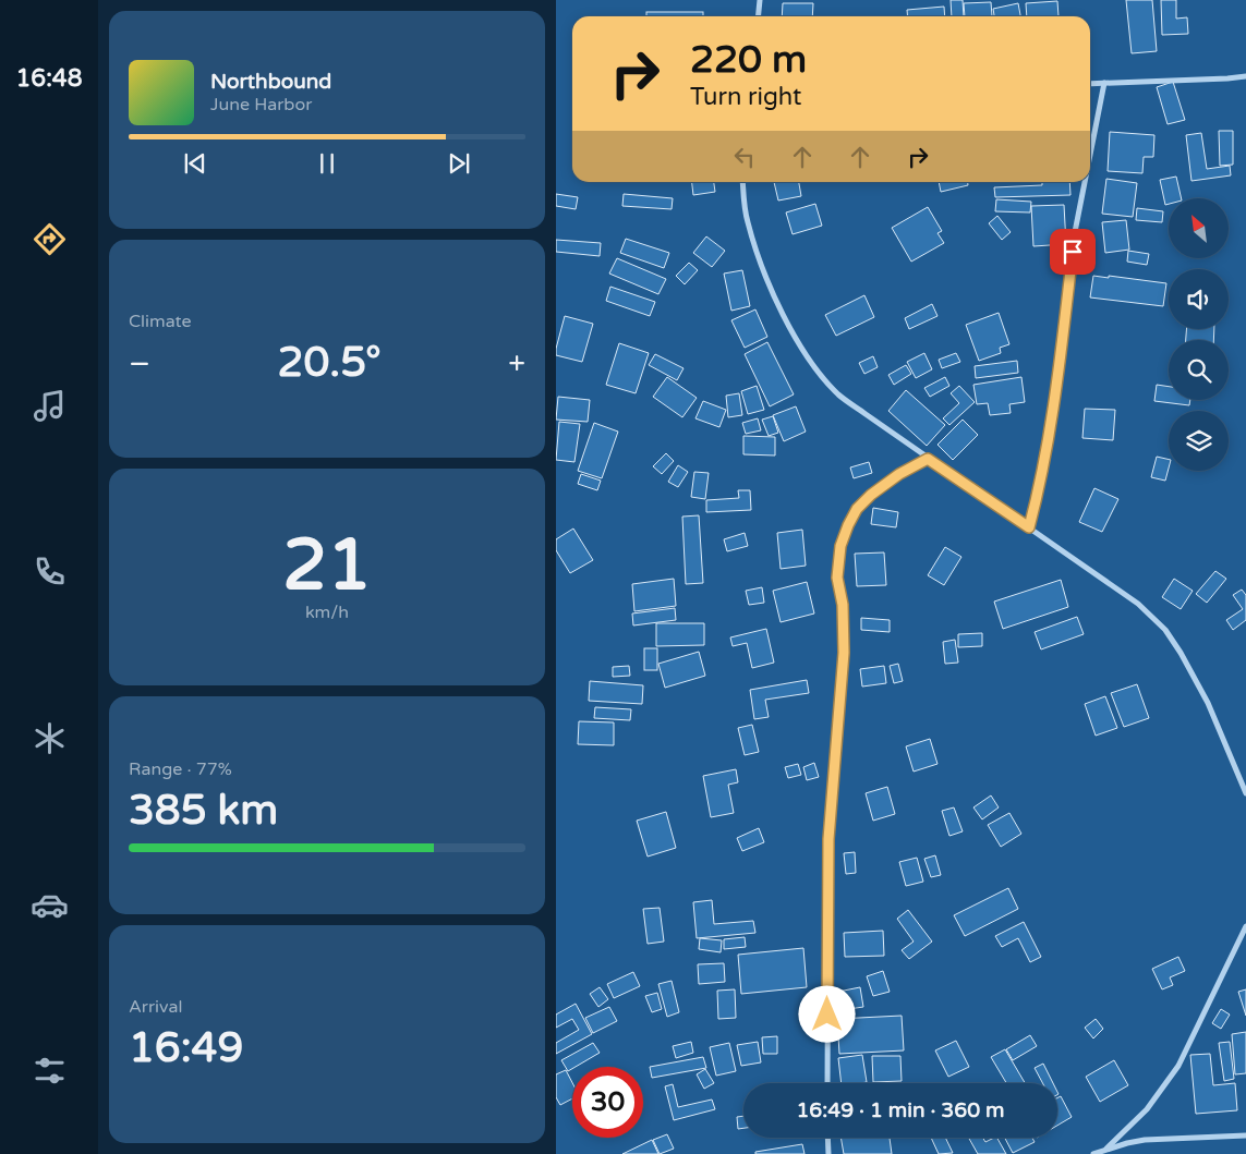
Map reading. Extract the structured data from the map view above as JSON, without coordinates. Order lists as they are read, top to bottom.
{
  "north": "top left",
  "page": {
    "tabs": "16:48",
    "turn": ["220 m", "Turn right"],
    "song": ["Northbound", "June Harbor"],
    "tile": [
      "Climate",
      ["21", "km/h"],
      ["Range · 77%", "385 km"],
      ["Arrival", "16:49"]
    ],
    "heat": ["−", "20.5°", "+"],
    "limit": "30",
    "trip": "16:49 · 1 min · 360 m"
  }
}
